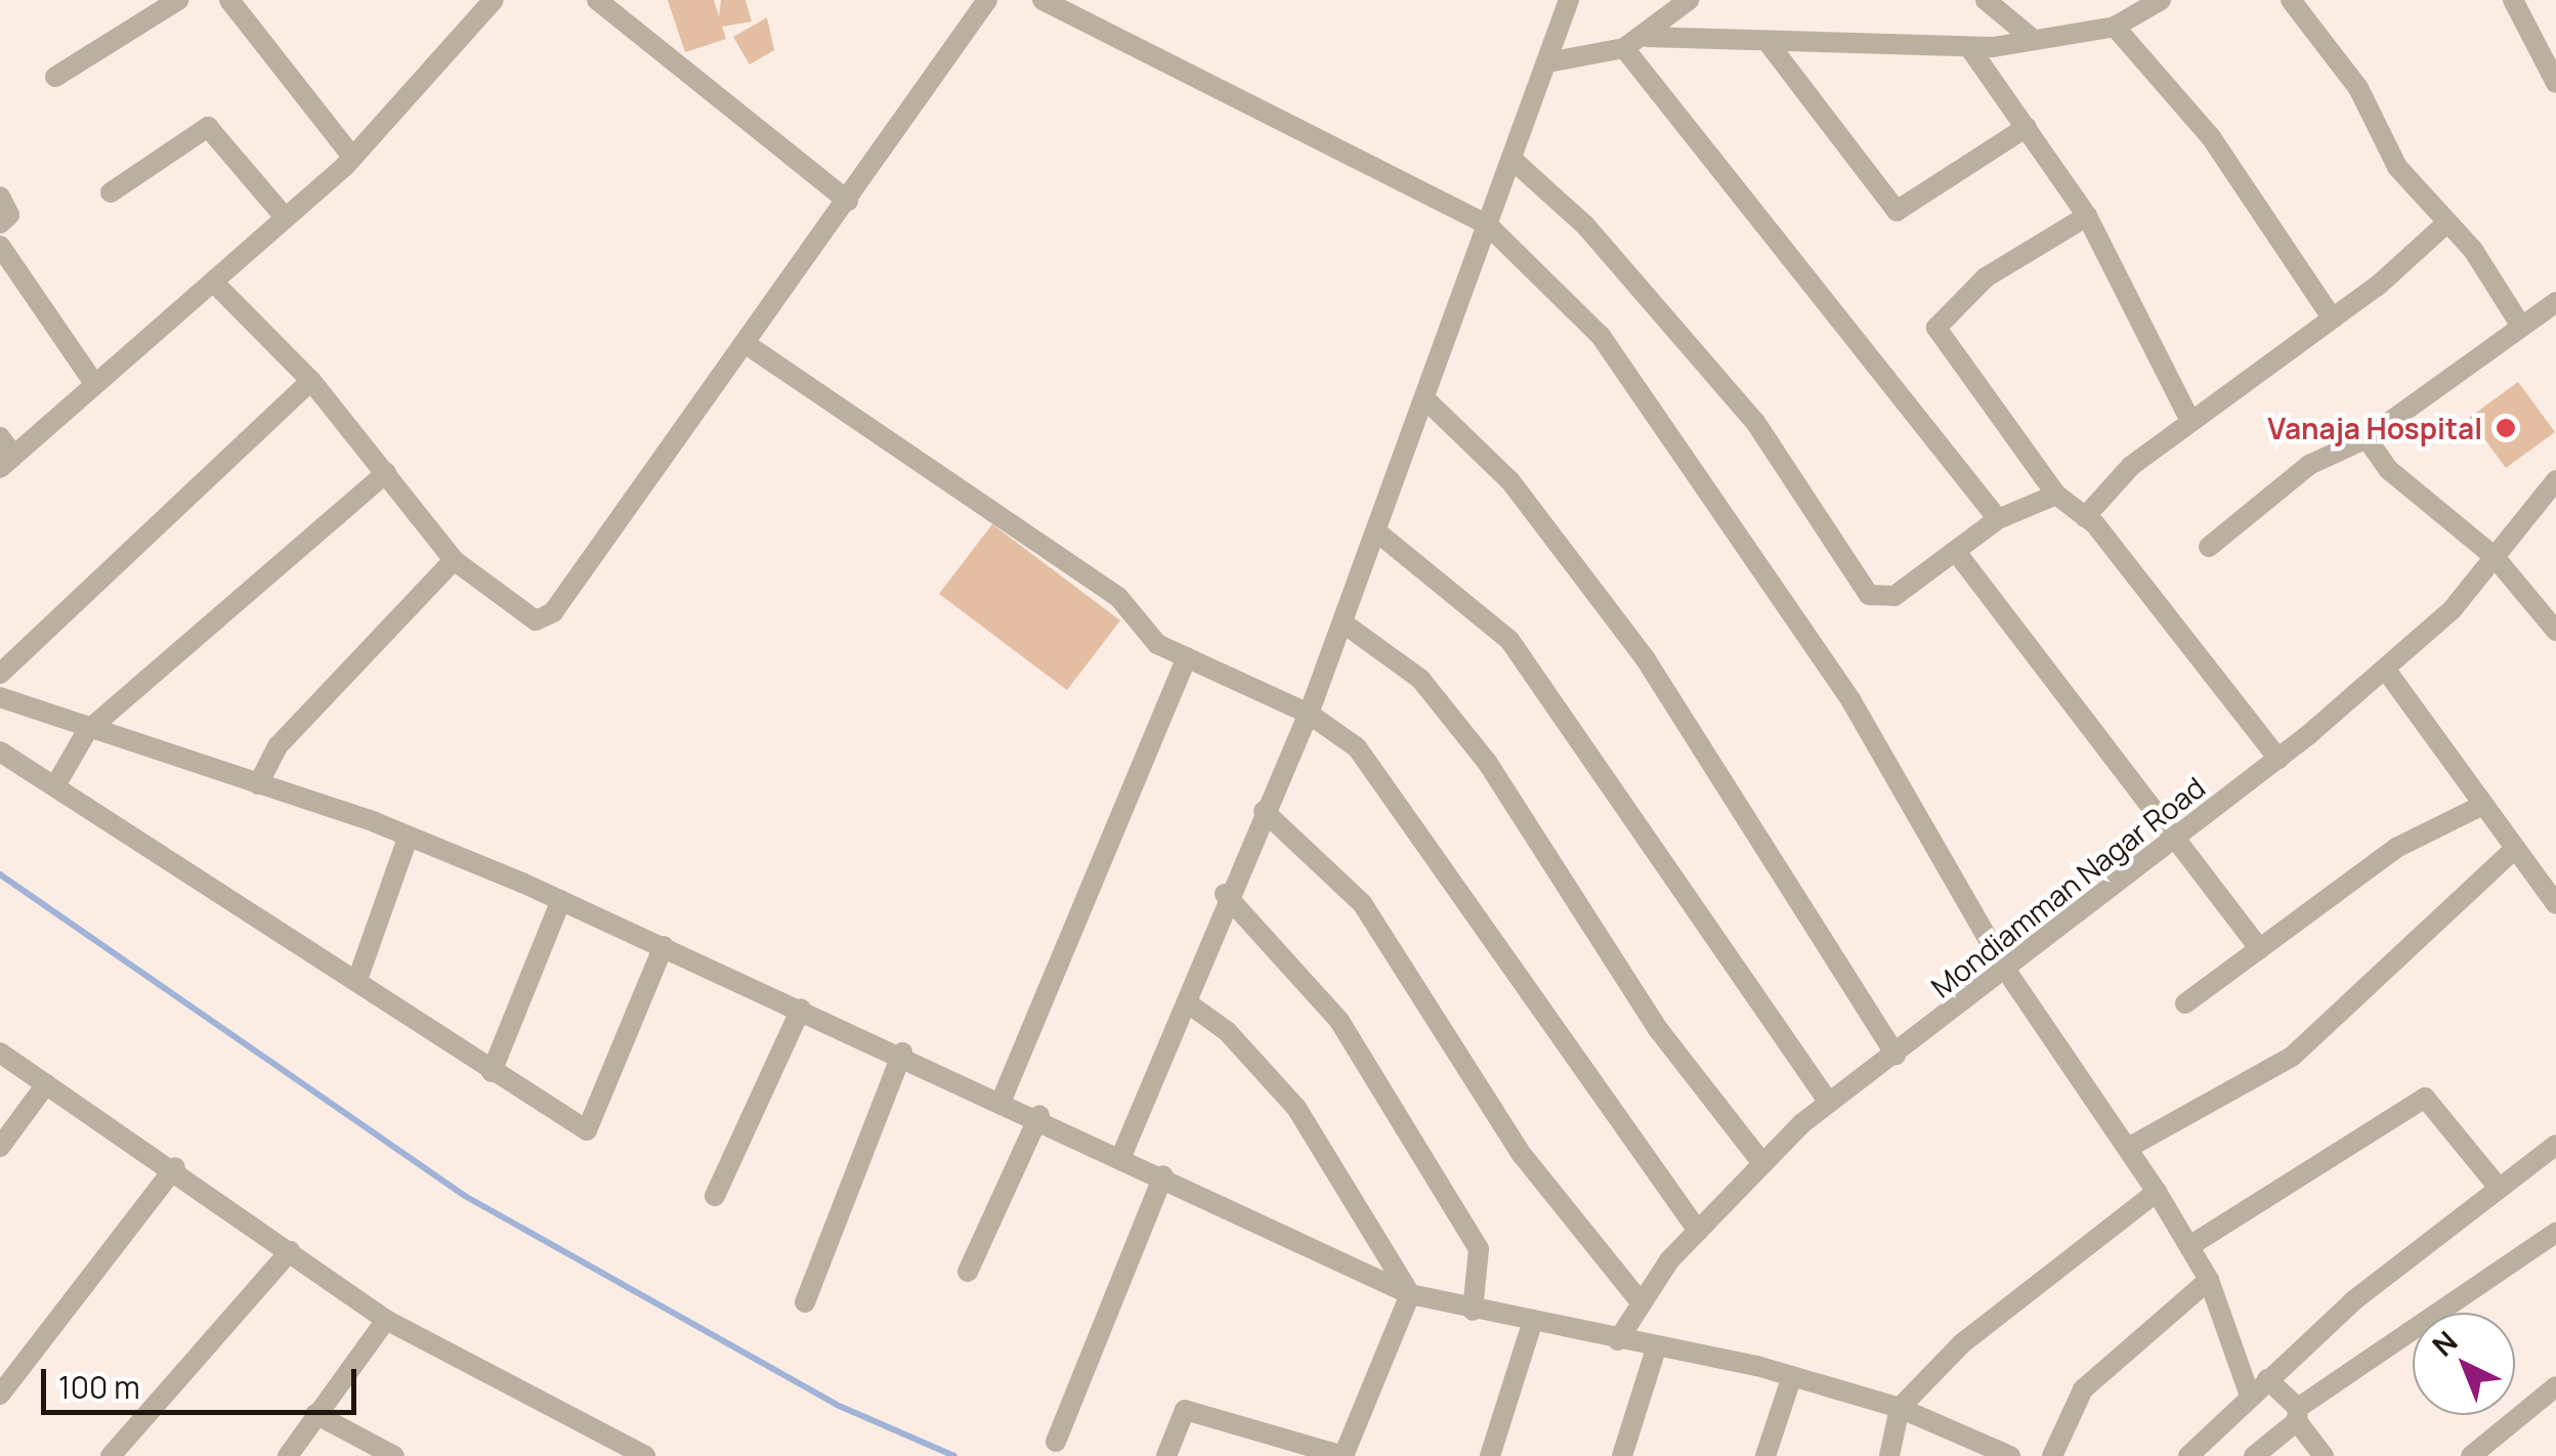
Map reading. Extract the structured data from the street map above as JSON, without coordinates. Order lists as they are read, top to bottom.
{
  "streets": {
    "street": ["Mondiamman Nagar Road"]
  },
  "places": ["Vanaja Hospital"],
  "scale_bar": "100 m",
  "north": "top left"
}
